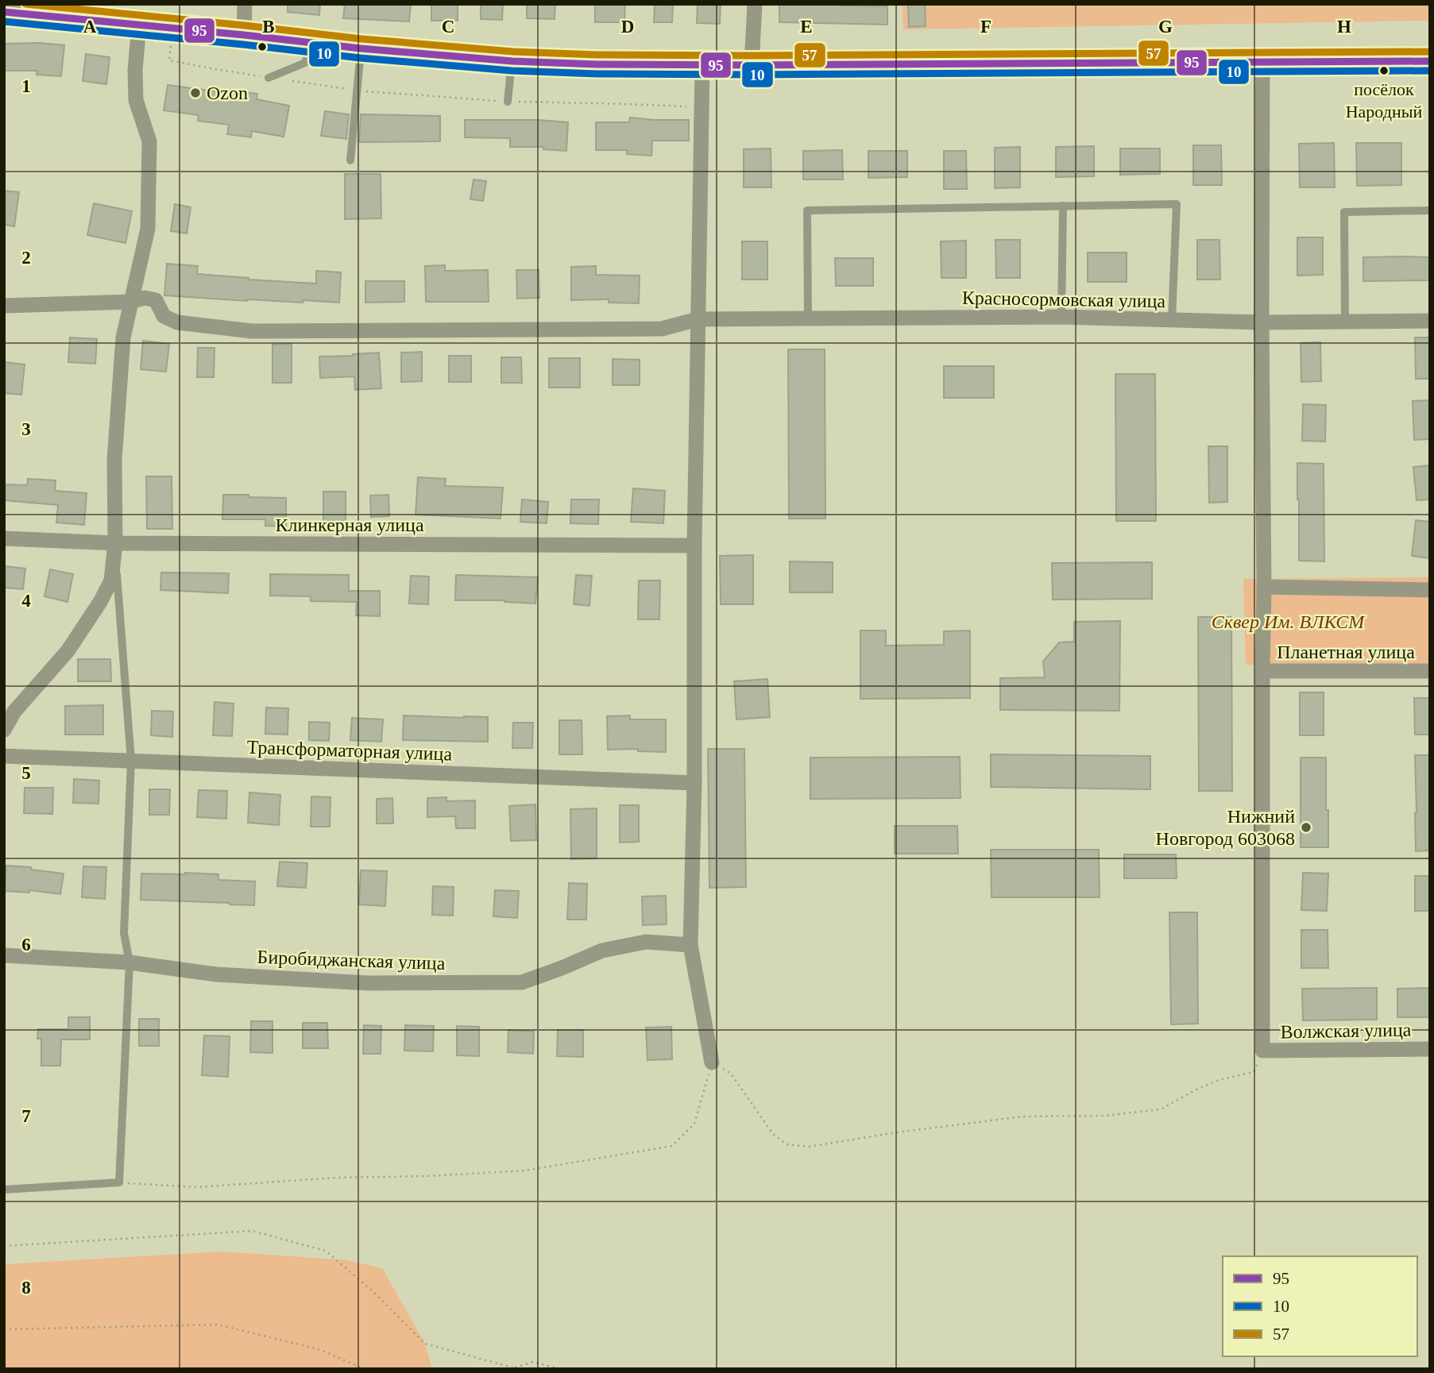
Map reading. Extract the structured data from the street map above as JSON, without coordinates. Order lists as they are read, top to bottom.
{
  "streets": {
    "street": [
      "Красносормовская улица",
      "Клинкерная улица",
      "Планетная улица",
      "Трансформаторная улица",
      "Биробиджанская улица",
      "Волжская улица"
    ]
  },
  "parks": ["Сквер Им. ВЛКСМ"],
  "places": ["посёлок Народный", "Ozon", "Нижний Новгород 603068"],
  "lines": ["transit line 57", "transit line 95", "transit line 10"],
  "legend": ["95", "10", "57"],
  "grid": {
    "columns": [
      "A",
      "B",
      "C",
      "D",
      "E",
      "F",
      "G",
      "H"
    ],
    "rows": [
      "1",
      "2",
      "3",
      "4",
      "5",
      "6",
      "7",
      "8"
    ]
  }
}
